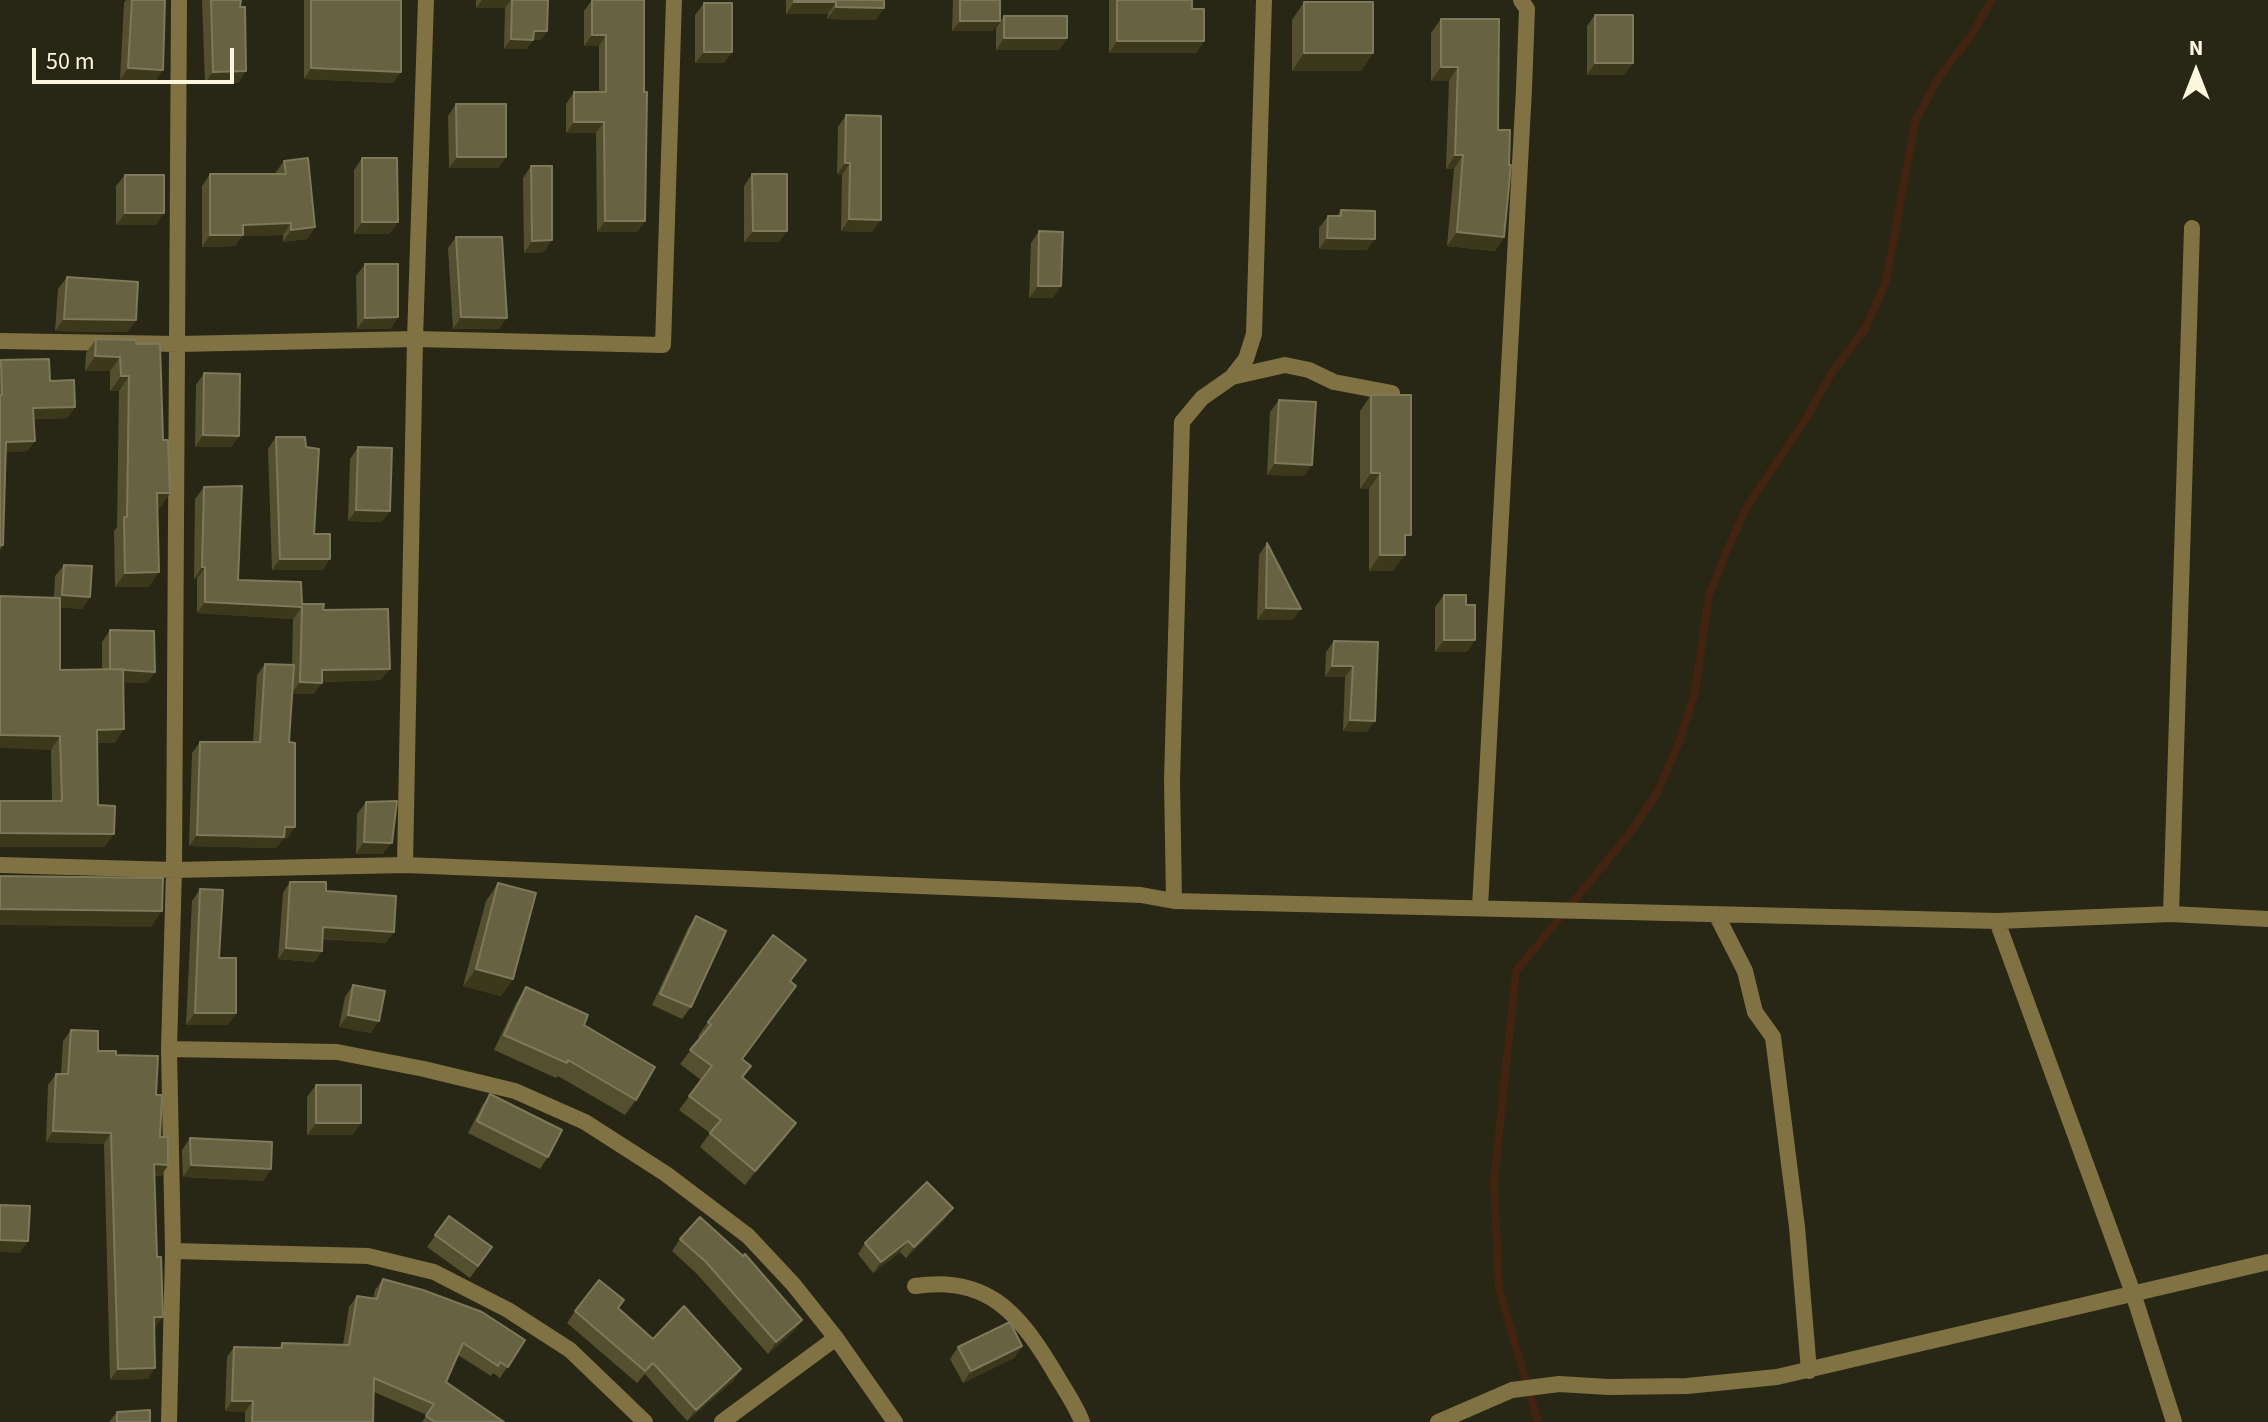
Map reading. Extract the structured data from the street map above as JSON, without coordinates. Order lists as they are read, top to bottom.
{
  "scale_bar": "50 m",
  "north": "top"
}
